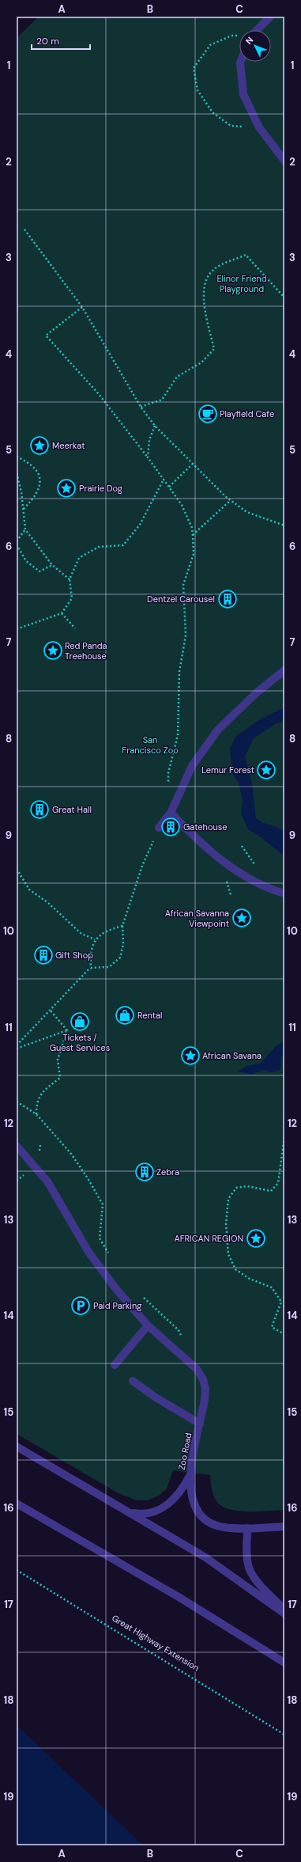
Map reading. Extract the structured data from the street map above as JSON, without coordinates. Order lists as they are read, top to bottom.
{
  "streets": {
    "street": ["Zoo Road"],
    "path": ["Great Highway Extension"]
  },
  "parks": ["Elinor Friend Playground", "San Francisco Zoo"],
  "places": {
    "cafe": ["Playfield Cafe"],
    "place": [
      "Meerkat",
      "Prairie Dog",
      "Red Panda Treehouse",
      "Lemur Forest",
      "African Savanna Viewpoint",
      "African Savana",
      "AFRICAN REGION"
    ],
    "building": [
      "Dentzel Carousel",
      "Great Hall",
      "Gatehouse",
      "Gift Shop",
      "Zebra"
    ],
    "shop": ["Rental", "Tickets / Guest Services"],
    "parking": ["Paid Parking"]
  },
  "scale_bar": "20 m",
  "north": "top left",
  "grid": {
    "columns": ["A", "B", "C"],
    "rows": [
      "1",
      "2",
      "3",
      "4",
      "5",
      "6",
      "7",
      "8",
      "9",
      "10",
      "11",
      "12",
      "13",
      "14",
      "15",
      "16",
      "17",
      "18",
      "19"
    ]
  }
}
